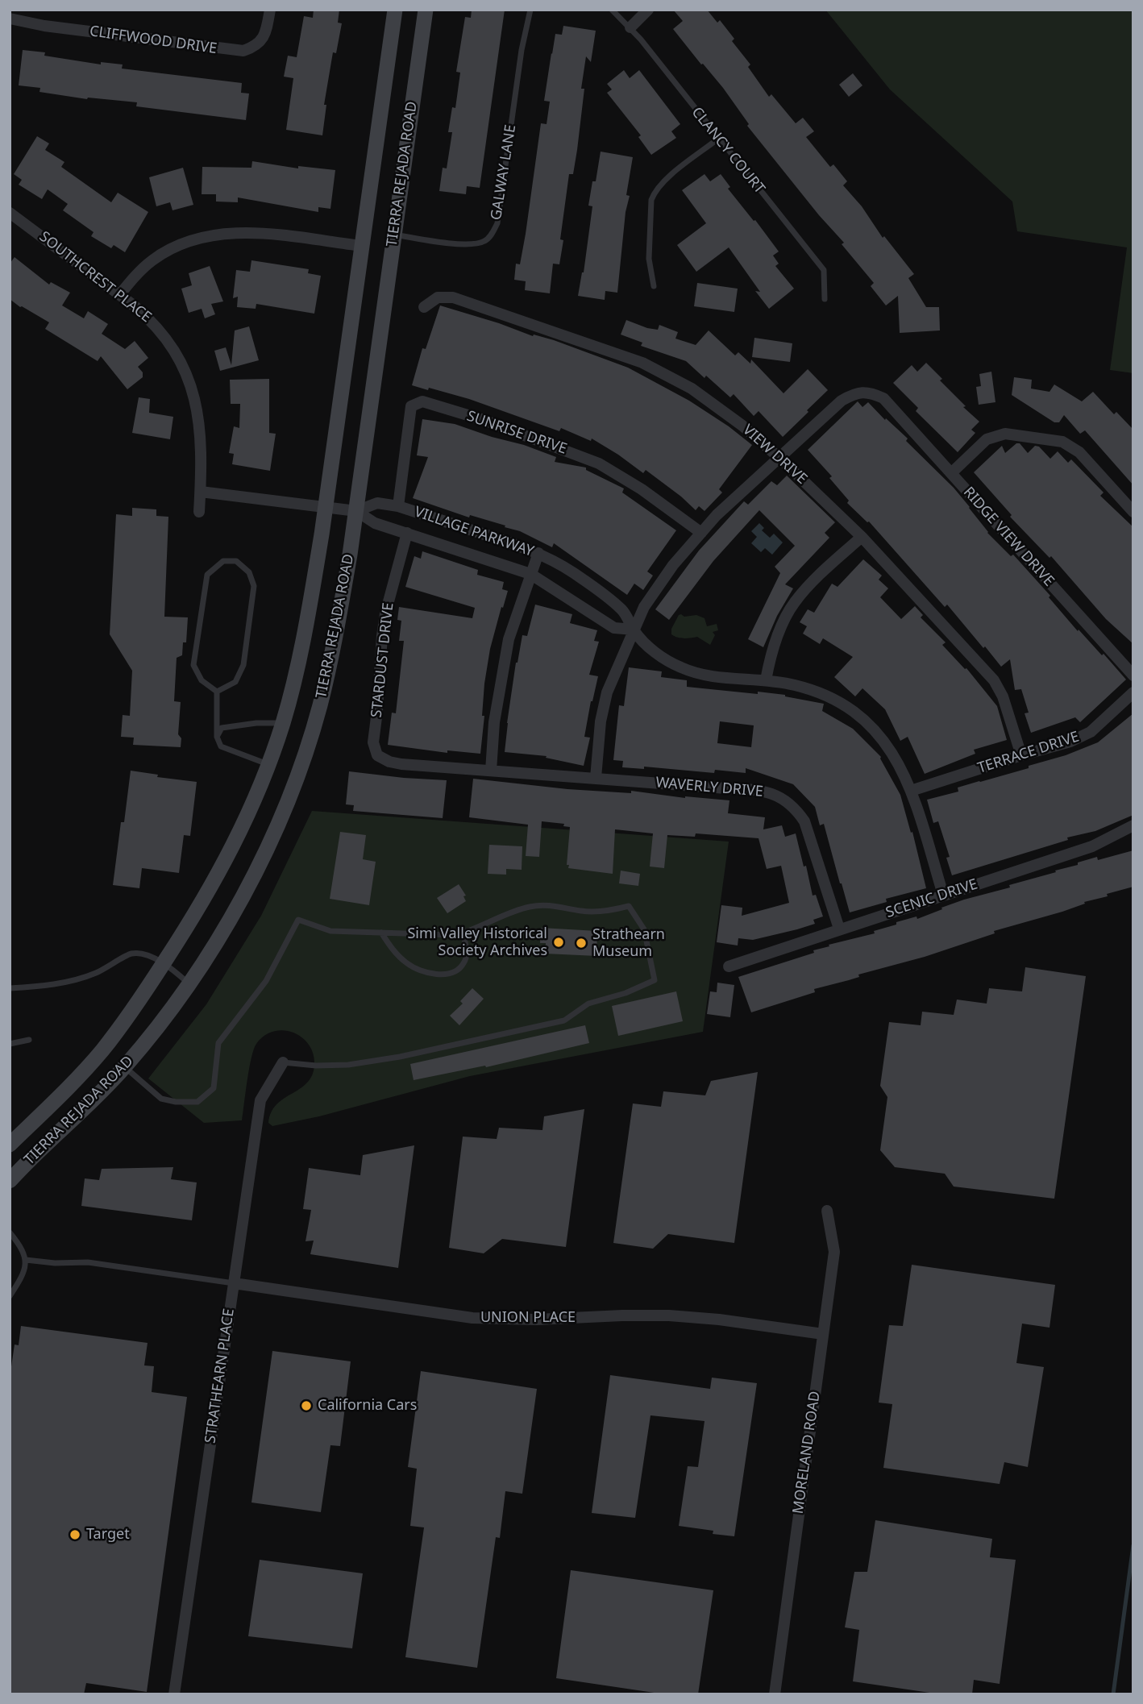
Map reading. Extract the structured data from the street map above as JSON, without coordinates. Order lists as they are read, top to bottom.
{
  "streets": {
    "main road": ["TIERRA REJADA ROAD"],
    "street": [
      "CLIFFWOOD DRIVE",
      "SOUTHCREST PLACE",
      "SUNRISE DRIVE",
      "VIEW DRIVE",
      "VILLAGE PARKWAY",
      "RIDGE VIEW DRIVE",
      "STARDUST DRIVE",
      "TERRACE DRIVE",
      "WAVERLY DRIVE",
      "SCENIC DRIVE",
      "UNION PLACE",
      "STRATHEARN PLACE",
      "MORELAND ROAD"
    ],
    "lane": ["CLANCY COURT", "GALWAY LANE"]
  },
  "crossings": [
    ["GALWAY LANE", "TIERRA REJADA ROAD"],
    ["TIERRA REJADA ROAD", "VILLAGE PARKWAY"],
    ["SOUTHCREST PLACE", "VILLAGE PARKWAY"],
    ["SUNRISE DRIVE", "VILLAGE PARKWAY"],
    ["VIEW DRIVE", "RIDGE VIEW DRIVE"],
    ["VIEW DRIVE", "TERRACE DRIVE"],
    ["VILLAGE PARKWAY", "STARDUST DRIVE"],
    ["VILLAGE PARKWAY", "TERRACE DRIVE"],
    ["VILLAGE PARKWAY", "SCENIC DRIVE"],
    ["STARDUST DRIVE", "WAVERLY DRIVE"],
    ["WAVERLY DRIVE", "SCENIC DRIVE"],
    ["UNION PLACE", "STRATHEARN PLACE"],
    ["UNION PLACE", "MORELAND ROAD"]
  ],
  "places": [
    "Simi Valley Historical Society Archives",
    "Strathearn Museum",
    "California Cars",
    "Target"
  ]
}
